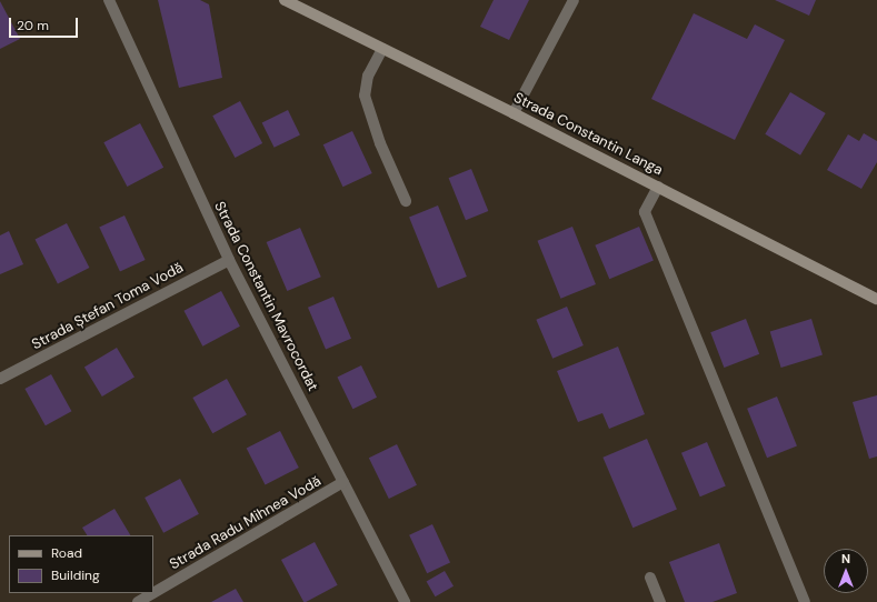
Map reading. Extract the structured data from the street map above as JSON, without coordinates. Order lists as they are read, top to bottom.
{
  "streets": {
    "main road": ["Strada Constantin Langa"],
    "street": ["Strada Constantin Mavrocordat", "Strada Ștefan Toma Vodă", "Strada Radu Mihnea Vodă"]
  },
  "crossings": [
    ["Strada Constantin Mavrocordat", "Strada Ștefan Toma Vodă"],
    ["Strada Constantin Mavrocordat", "Strada Radu Mihnea Vodă"]
  ],
  "legend": ["Road", "Building"],
  "scale_bar": "20 m",
  "north": "top"
}
